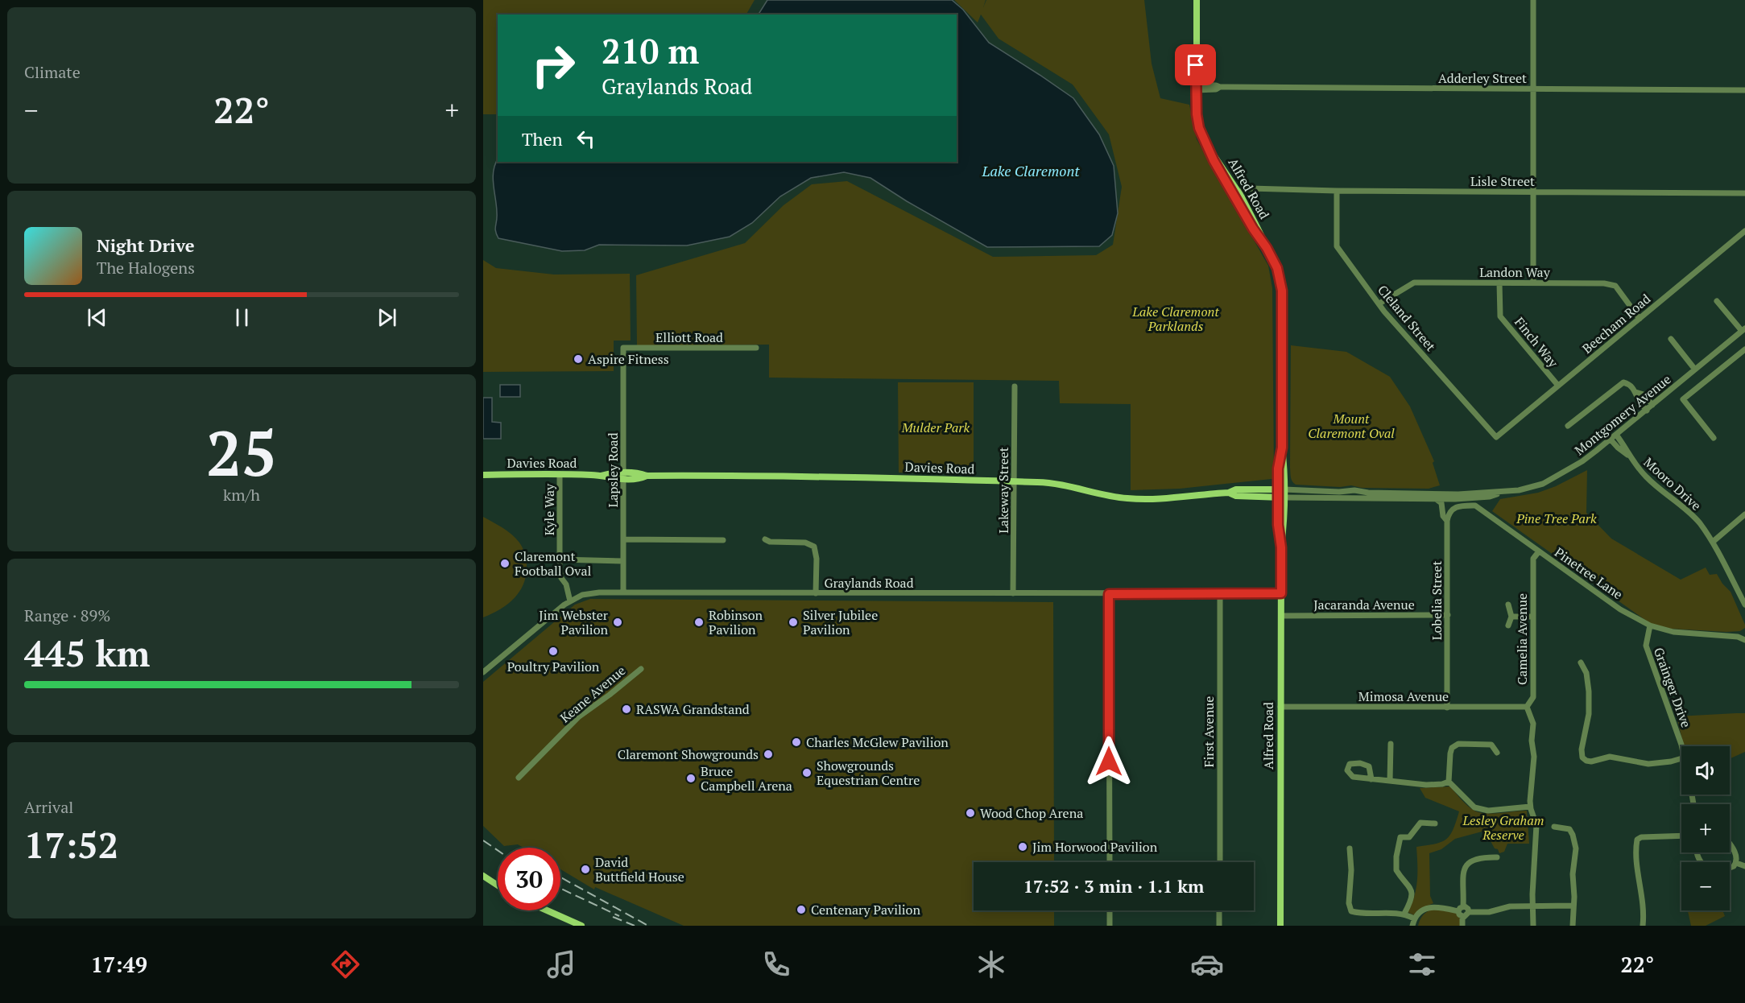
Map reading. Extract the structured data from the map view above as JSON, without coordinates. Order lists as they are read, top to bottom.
{
  "streets": {
    "main road": ["Alfred Road", "Davies Road"],
    "street": [
      "Adderley Street",
      "Lisle Street",
      "Landon Way",
      "Cleland Street",
      "Beecham Road",
      "Elliott Road",
      "Finch Way",
      "Montgomery Avenue",
      "Lapsley Road",
      "Mooro Drive",
      "Lakeway Street",
      "Kyle Way",
      "Pinetree Lane",
      "Graylands Road",
      "Lobelia Street",
      "Jacaranda Avenue",
      "Camelia Avenue",
      "Grainger Drive",
      "Keane Avenue",
      "Mimosa Avenue",
      "First Avenue"
    ]
  },
  "crossings": [
    ["Adderley Street", "Alfred Road"],
    ["Lisle Street", "Alfred Road"],
    ["Lisle Street", "Cleland Street"],
    ["Alfred Road", "Montgomery Avenue"],
    ["Alfred Road", "Davies Road"],
    ["Alfred Road", "Graylands Road"],
    ["Alfred Road", "Jacaranda Avenue"],
    ["Alfred Road", "Mimosa Avenue"],
    ["Landon Way", "Cleland Street"],
    ["Landon Way", "Beecham Road"],
    ["Landon Way", "Finch Way"],
    ["Cleland Street", "Beecham Road"],
    ["Beecham Road", "Finch Way"],
    ["Elliott Road", "Lapsley Road"],
    ["Montgomery Avenue", "Davies Road"],
    ["Montgomery Avenue", "Mooro Drive"],
    ["Montgomery Avenue", "Lobelia Street"],
    ["Davies Road", "Lapsley Road"],
    ["Davies Road", "Lakeway Street"],
    ["Davies Road", "Kyle Way"],
    ["Lapsley Road", "Graylands Road"],
    ["Lakeway Street", "Graylands Road"],
    ["Kyle Way", "Graylands Road"],
    ["Pinetree Lane", "Lobelia Street"],
    ["Pinetree Lane", "Camelia Avenue"],
    ["Pinetree Lane", "Grainger Drive"],
    ["Graylands Road", "First Avenue"],
    ["Lobelia Street", "Jacaranda Avenue"],
    ["Lobelia Street", "Mimosa Avenue"],
    ["Camelia Avenue", "Mimosa Avenue"]
  ],
  "water": ["Lake Claremont"],
  "parks": [
    "Lake Claremont Parklands",
    "Mount Claremont Oval",
    "Mulder Park",
    "Pine Tree Park",
    "Lesley Graham Reserve"
  ],
  "places": [
    "Aspire Fitness",
    "Claremont Football Oval",
    "Jim Webster Pavilion",
    "Robinson Pavilion",
    "Silver Jubilee Pavilion",
    "Poultry Pavilion",
    "RASWA Grandstand",
    "Charles McGlew Pavilion",
    "Claremont Showgrounds",
    "Showgrounds Equestrian Centre",
    "Bruce Campbell Arena",
    "Wood Chop Arena",
    "Jim Horwood Pavilion",
    "David Buttfield House",
    "Centenary Pavilion"
  ],
  "page": {
    "tile": [
      "Climate",
      ["25", "km/h"],
      ["Range · 89%", "445 km"],
      ["Arrival", "17:52"]
    ],
    "turn": ["210 m", "Graylands Road"],
    "heat": ["−", "22°", "+"],
    "then": "Then",
    "song": ["Night Drive", "The Halogens"],
    "map_buttons": ["+", "−"],
    "limit": "30",
    "trip": "17:52 · 3 min · 1.1 km",
    "tabs": ["17:49", "22°"]
  }
}
